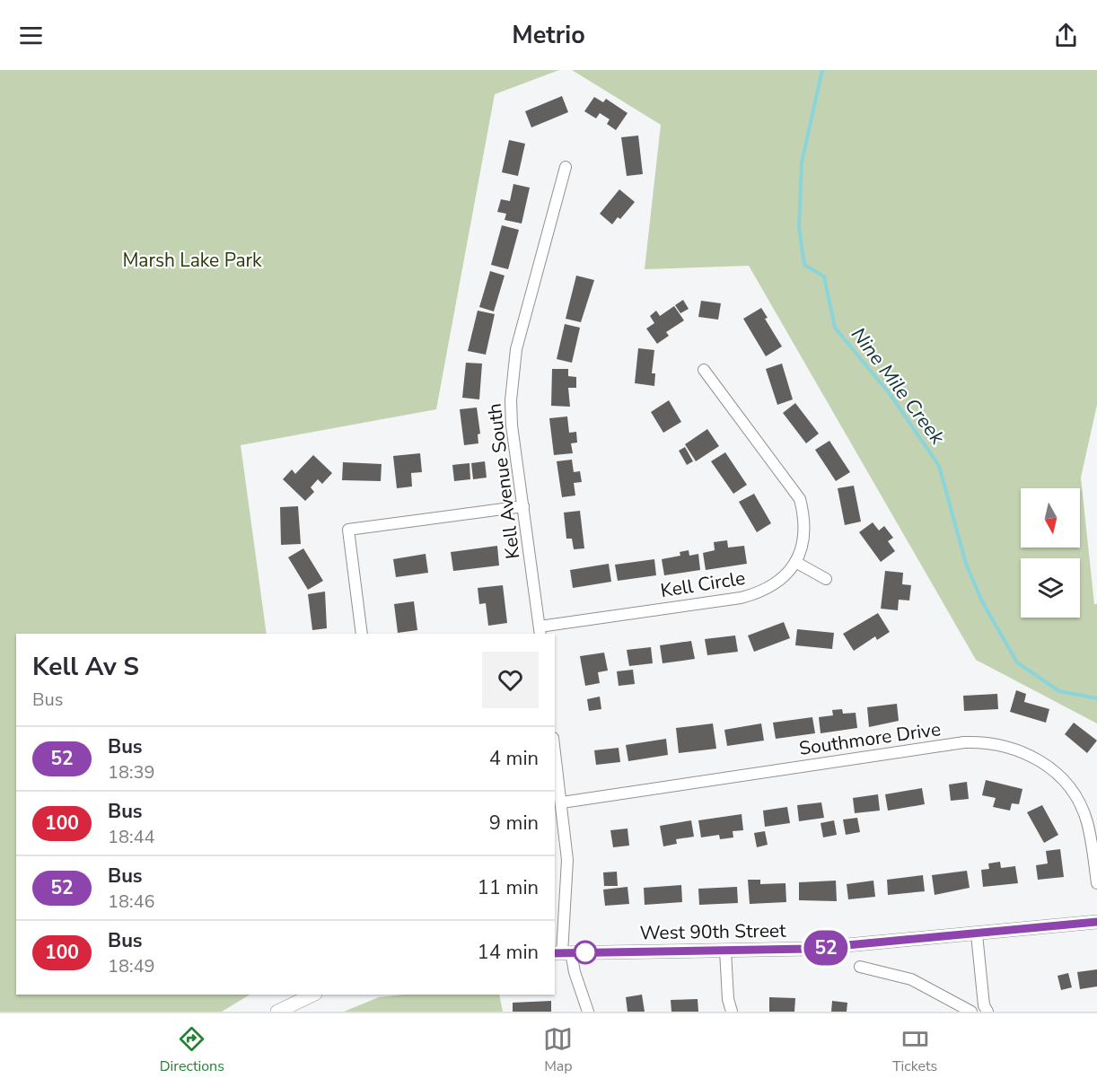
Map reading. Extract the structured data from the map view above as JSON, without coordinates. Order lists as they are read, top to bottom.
{
  "streets": {
    "street": [
      "Kell Avenue South",
      "Kell Circle",
      "Southmore Drive",
      "West 90th Street"
    ]
  },
  "crossings": [
    ["Kell Avenue South", "Kell Circle"]
  ],
  "water": ["Nine Mile Creek"],
  "parks": ["Marsh Lake Park"],
  "lines": ["bus line 52"],
  "north": "bottom",
  "page": {
    "header": "Metrio",
    "on_map": "52",
    "heading": ["Kell Av S", "Bus"],
    "list": [
      {
        "mark": "52",
        "name": "Bus",
        "note": "18:39",
        "value": "4 min"
      },
      {
        "mark": "100",
        "name": "Bus",
        "note": "18:44",
        "value": "9 min"
      },
      {
        "mark": "52",
        "name": "Bus",
        "note": "18:46",
        "value": "11 min"
      },
      {
        "mark": "100",
        "name": "Bus",
        "note": "18:49",
        "value": "14 min"
      }
    ],
    "tabs": ["Directions", "Map", "Tickets"]
  }
}
